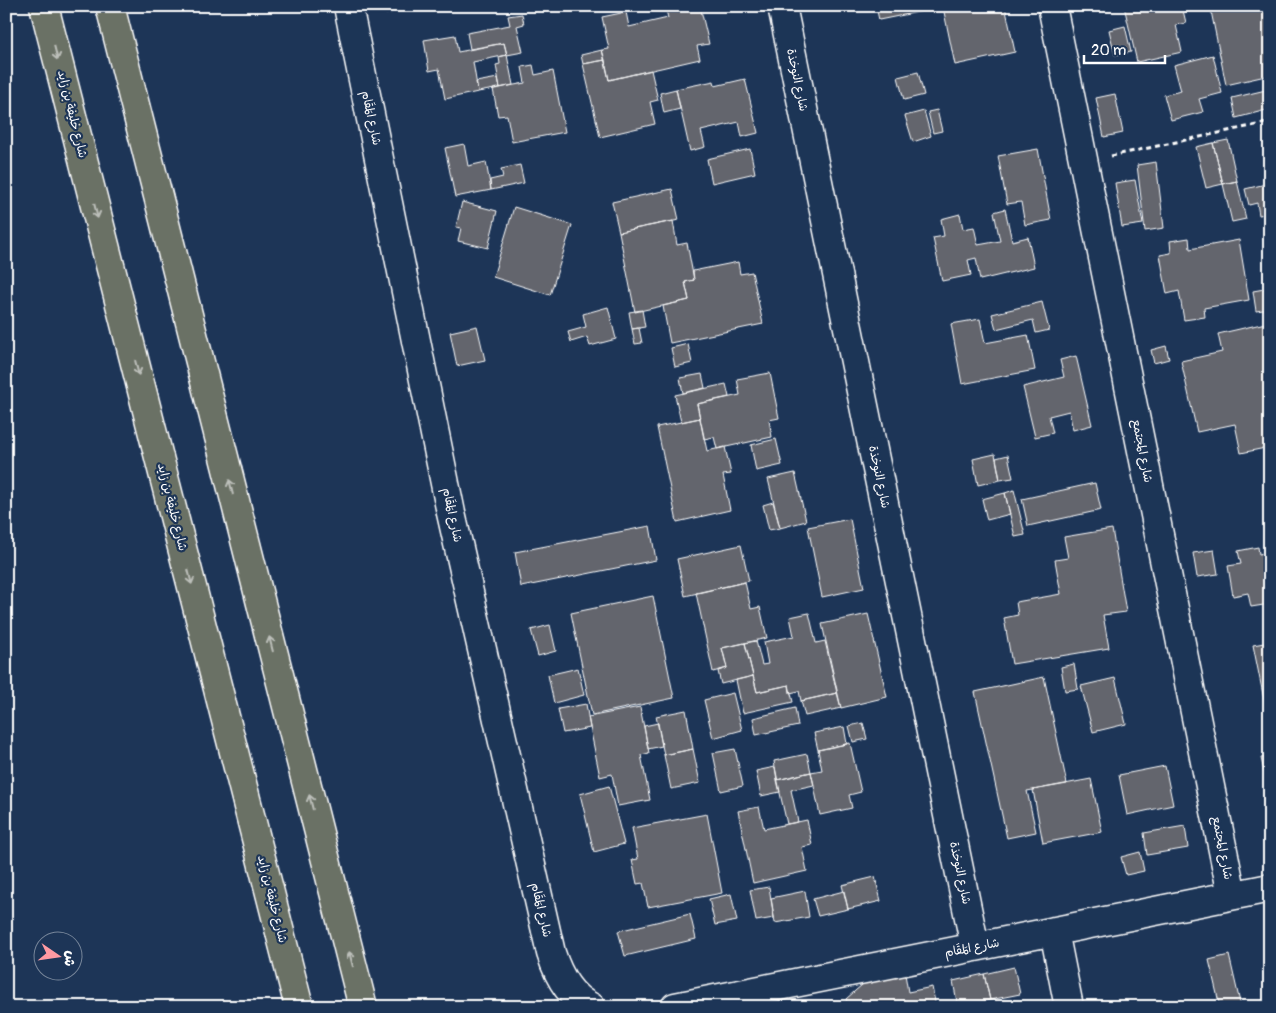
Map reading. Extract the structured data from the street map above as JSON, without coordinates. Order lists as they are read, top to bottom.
{
  "streets": {
    "highway": ["شارع خليفة بن زايد"],
    "street": ["شارع النوخذة", "شارع المَقَام", "شارع المجتمع"]
  },
  "crossings": [
    ["شارع النوخذة", "شارع المَقَام"],
    ["شارع المَقَام", "شارع المجتمع"]
  ],
  "scale_bar": "20 m",
  "north": "right"
}
